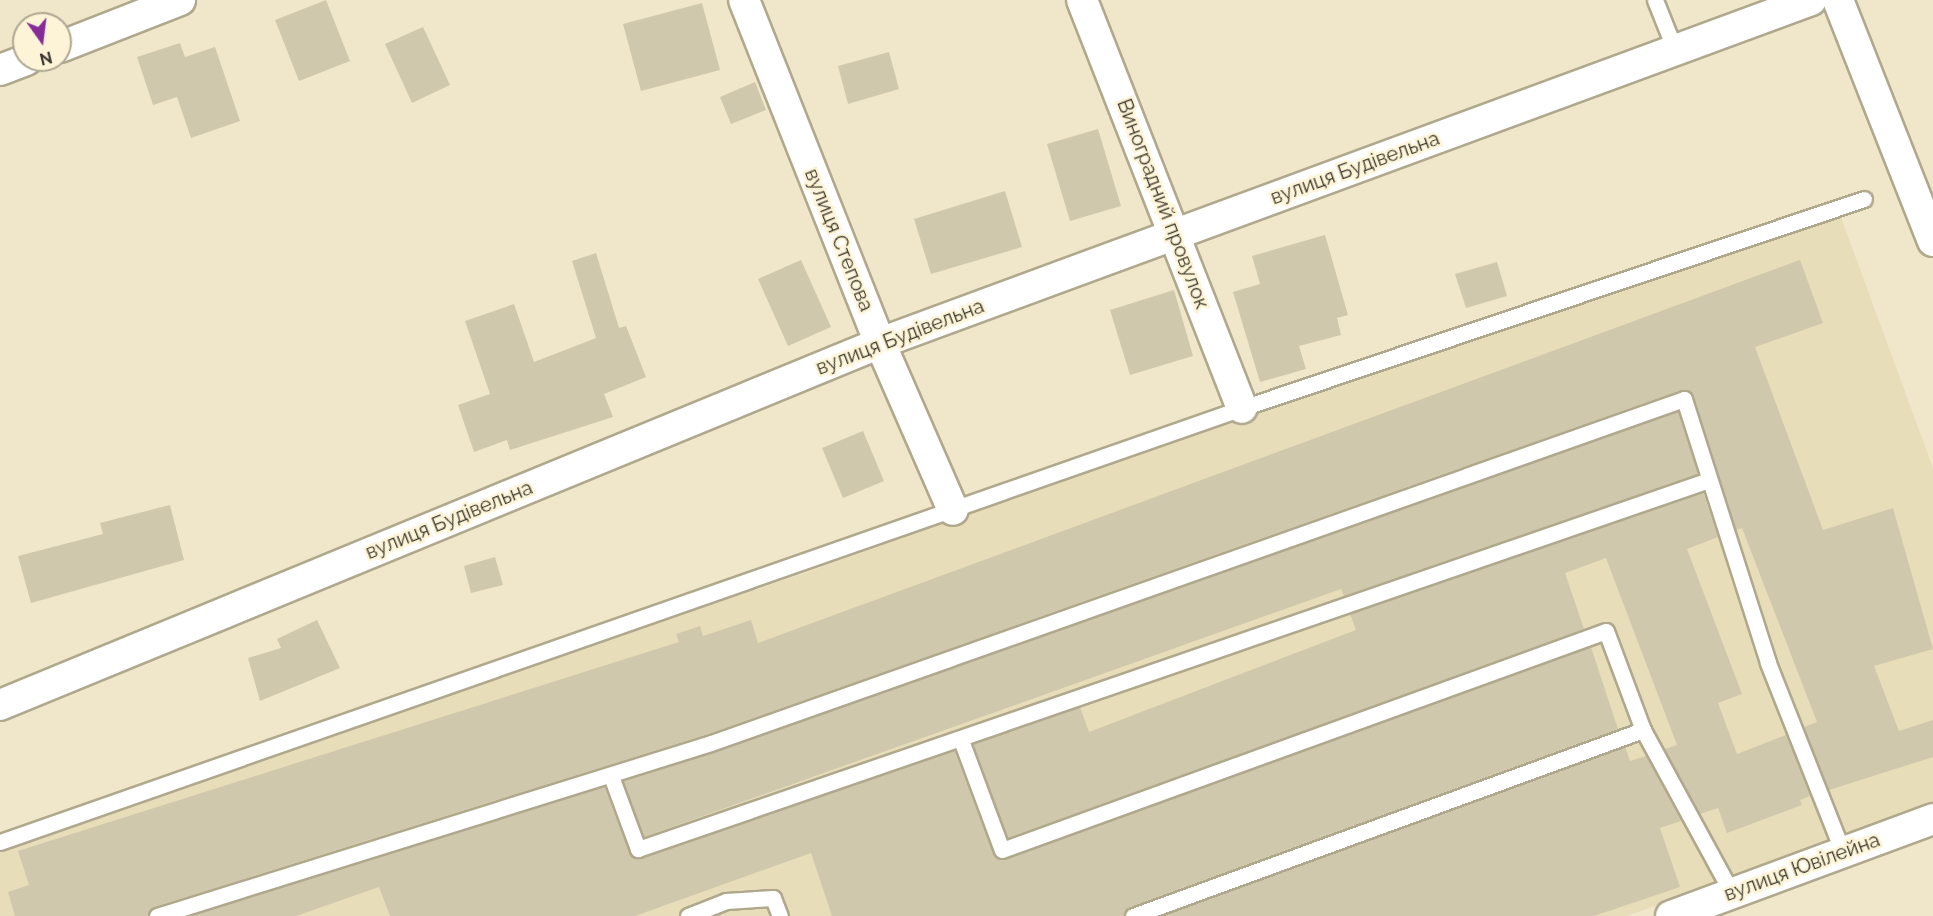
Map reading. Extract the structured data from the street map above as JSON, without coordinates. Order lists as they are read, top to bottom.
{
  "streets": {
    "street": [
      "вулиця Будівельна",
      "Виноградний провулок",
      "вулиця Степова",
      "вулиця Ювілейна"
    ]
  },
  "crossings": [
    ["вулиця Будівельна", "Виноградний провулок"],
    ["вулиця Будівельна", "вулиця Степова"]
  ],
  "north": "bottom"
}
